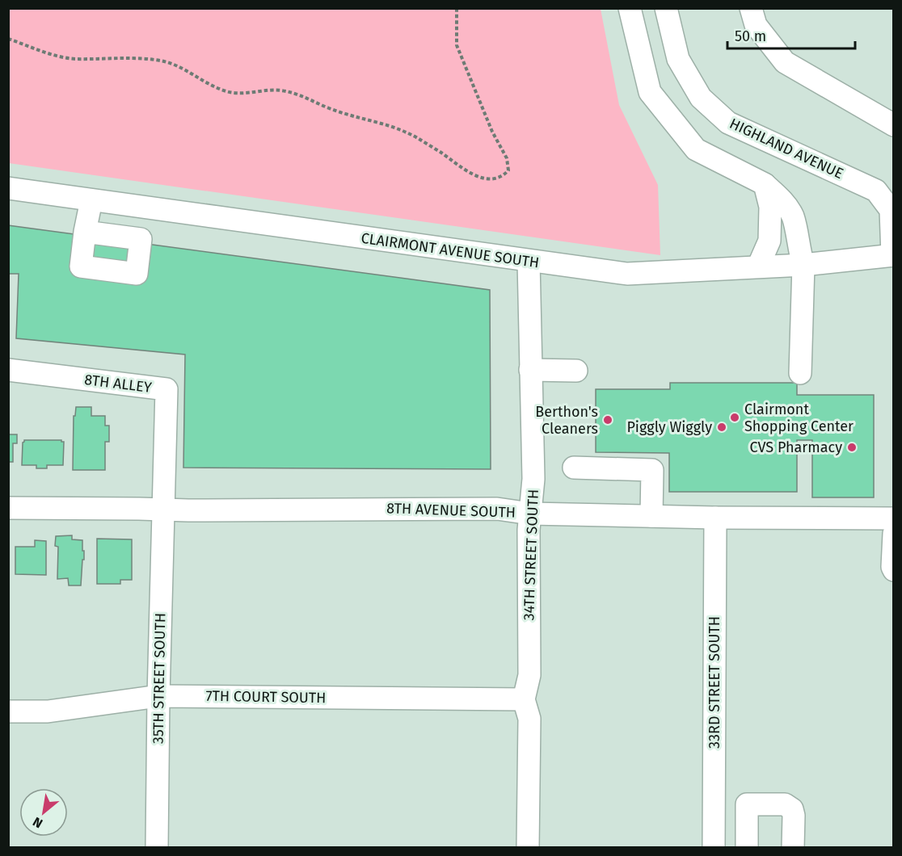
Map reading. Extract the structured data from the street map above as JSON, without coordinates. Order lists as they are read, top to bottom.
{
  "streets": {
    "street": [
      "HIGHLAND AVENUE",
      "CLAIRMONT AVENUE SOUTH",
      "8TH ALLEY",
      "8TH AVENUE SOUTH",
      "34TH STREET SOUTH",
      "35TH STREET SOUTH",
      "33RD STREET SOUTH",
      "7TH COURT SOUTH"
    ]
  },
  "crossings": [
    ["HIGHLAND AVENUE", "CLAIRMONT AVENUE SOUTH"],
    ["CLAIRMONT AVENUE SOUTH", "34TH STREET SOUTH"],
    ["8TH ALLEY", "8TH AVENUE SOUTH"],
    ["8TH ALLEY", "35TH STREET SOUTH"],
    ["8TH AVENUE SOUTH", "34TH STREET SOUTH"],
    ["8TH AVENUE SOUTH", "35TH STREET SOUTH"],
    ["8TH AVENUE SOUTH", "33RD STREET SOUTH"],
    ["34TH STREET SOUTH", "7TH COURT SOUTH"],
    ["35TH STREET SOUTH", "7TH COURT SOUTH"]
  ],
  "places": [
    "Clairmont Shopping Center",
    "Berthon's Cleaners",
    "Piggly Wiggly",
    "CVS Pharmacy"
  ],
  "scale_bar": "50 m",
  "north": "bottom left"
}
